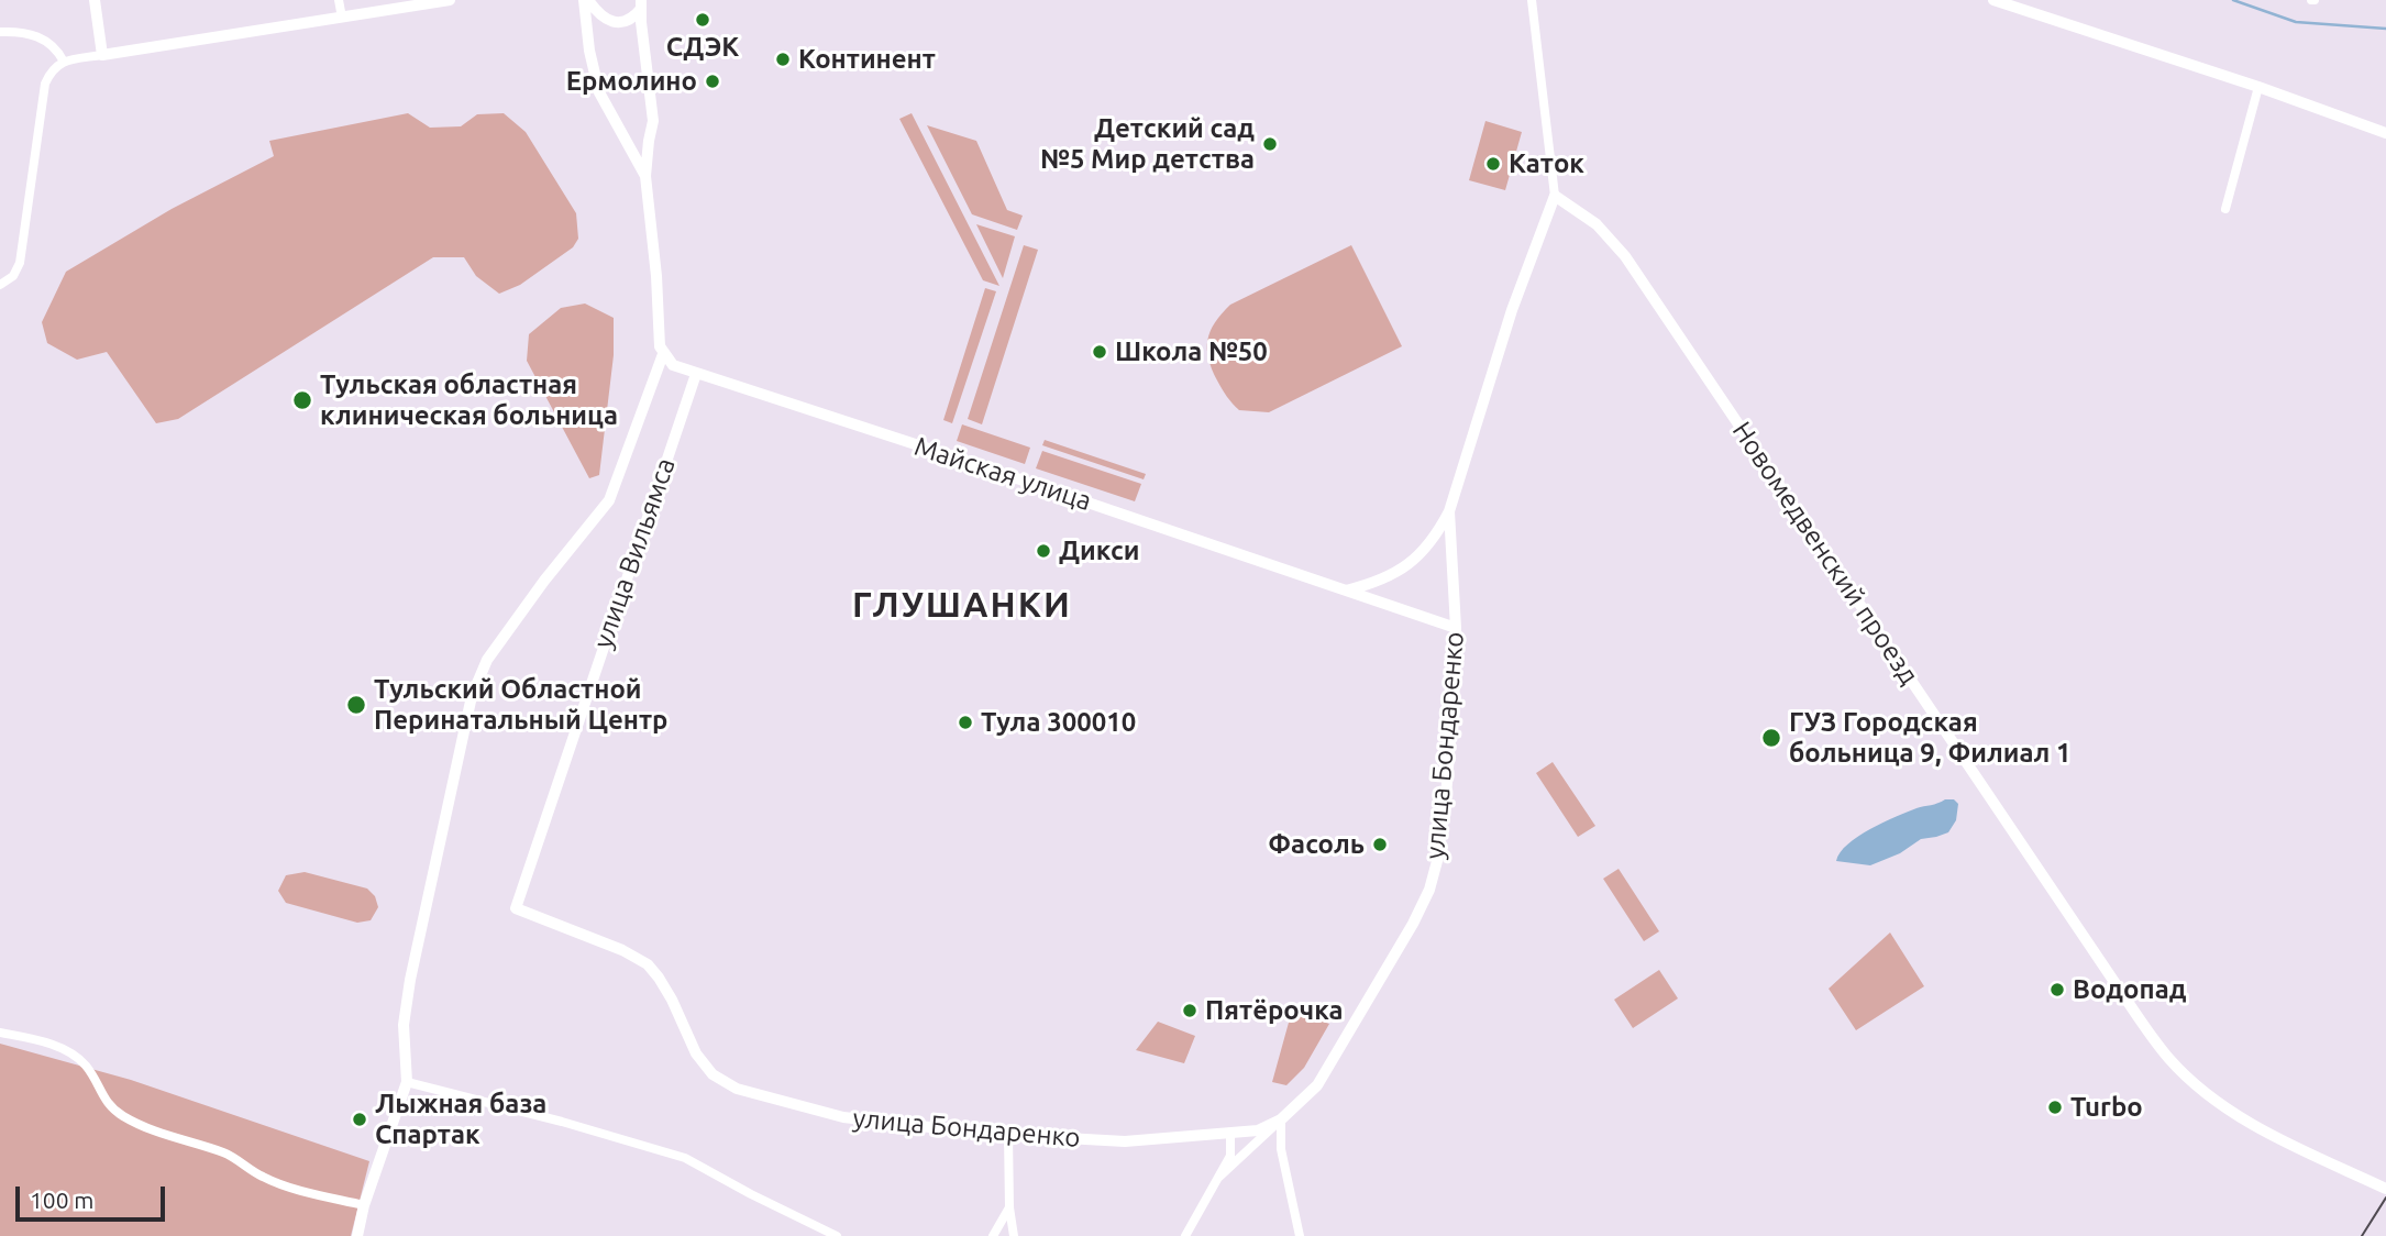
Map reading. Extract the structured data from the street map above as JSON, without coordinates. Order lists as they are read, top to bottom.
{
  "streets": {
    "street": [
      "Майская улица",
      "улица Вильямса",
      "Новомедвенский проезд",
      "улица Бондаренко"
    ]
  },
  "crossings": [
    ["Майская улица", "улица Вильямса"],
    ["Майская улица", "улица Бондаренко"],
    ["улица Вильямса", "улица Бондаренко"],
    ["Новомедвенский проезд", "улица Бондаренко"]
  ],
  "districts": ["ГЛУШАНКИ"],
  "places": [
    "СДЭК",
    "Континент",
    "Ермолино",
    "Детский сад №5 Мир детства",
    "Каток",
    "Школа №50",
    "Тульская областная клиническая больница",
    "Дикси",
    "Тульский Областной Перинатальный Центр",
    "Тула 300010",
    "ГУЗ Городская больница 9, Филиал 1",
    "Фасоль",
    "Водопад",
    "Пятёрочка",
    "Turbo",
    "Лыжная база Спартак"
  ],
  "scale_bar": "100 m"
}
